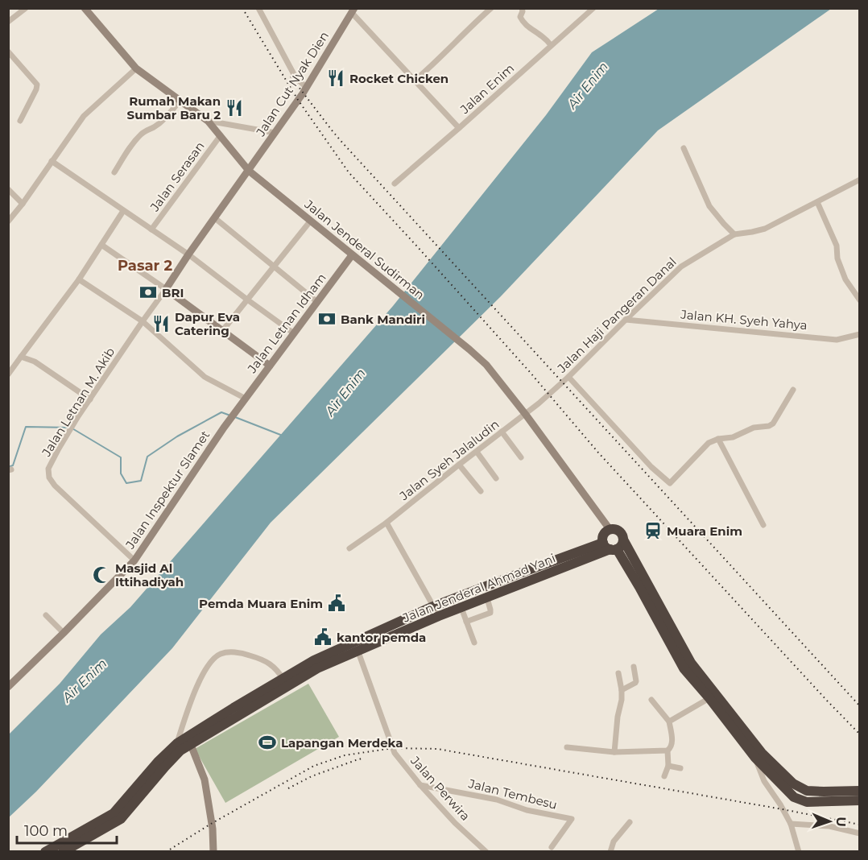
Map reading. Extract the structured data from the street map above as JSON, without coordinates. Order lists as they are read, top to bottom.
{
  "streets": {
    "highway": ["Jalan Jenderal Ahmad Yani"],
    "main road": [
      "Jalan Cut Nyak Dien",
      "Jalan Jenderal Sudirman",
      "Jalan Letnan Idham",
      "Jalan Inspektur Slamet"
    ],
    "street": [
      "Jalan Enim",
      "Jalan Serasan",
      "Jalan Haji Pangeran Danal",
      "Jalan KH. Syeh Yahya",
      "Jalan Letnan M. Akib",
      "Jalan Syeh Jalaludin",
      "Jalan Perwira",
      "Jalan Tembesu"
    ]
  },
  "crossings": [
    ["Jalan Cut Nyak Dien", "Jalan Jenderal Sudirman"],
    ["Jalan Cut Nyak Dien", "Jalan Letnan M. Akib"],
    ["Jalan Serasan", "Jalan Jenderal Sudirman"],
    ["Jalan Jenderal Sudirman", "Jalan Haji Pangeran Danal"],
    ["Jalan Jenderal Sudirman", "Jalan Letnan Idham"],
    ["Jalan Jenderal Sudirman", "Jalan Syeh Jalaludin"],
    ["Jalan Jenderal Sudirman", "Jalan Jenderal Ahmad Yani"],
    ["Jalan Haji Pangeran Danal", "Jalan KH. Syeh Yahya"],
    ["Jalan Haji Pangeran Danal", "Jalan Syeh Jalaludin"],
    ["Jalan Letnan Idham", "Jalan Inspektur Slamet"],
    ["Jalan Letnan M. Akib", "Jalan Inspektur Slamet"],
    ["Jalan Jenderal Ahmad Yani", "Jalan Perwira"],
    ["Jalan Perwira", "Jalan Tembesu"]
  ],
  "districts": ["Pasar 2"],
  "water": ["Air Enim"],
  "places": {
    "restaurant": ["Rocket Chicken", "Rumah Makan Sumbar Baru 2", "Dapur Eva Catering"],
    "bank": ["BRI", "Bank Mandiri"],
    "station": ["Muara Enim"],
    "mosque": ["Masjid Al Ittihadiyah"],
    "public building": ["Pemda Muara Enim", "kantor pemda"],
    "sports": ["Lapangan Merdeka"]
  },
  "scale_bar": "100 m",
  "north": "right"
}
